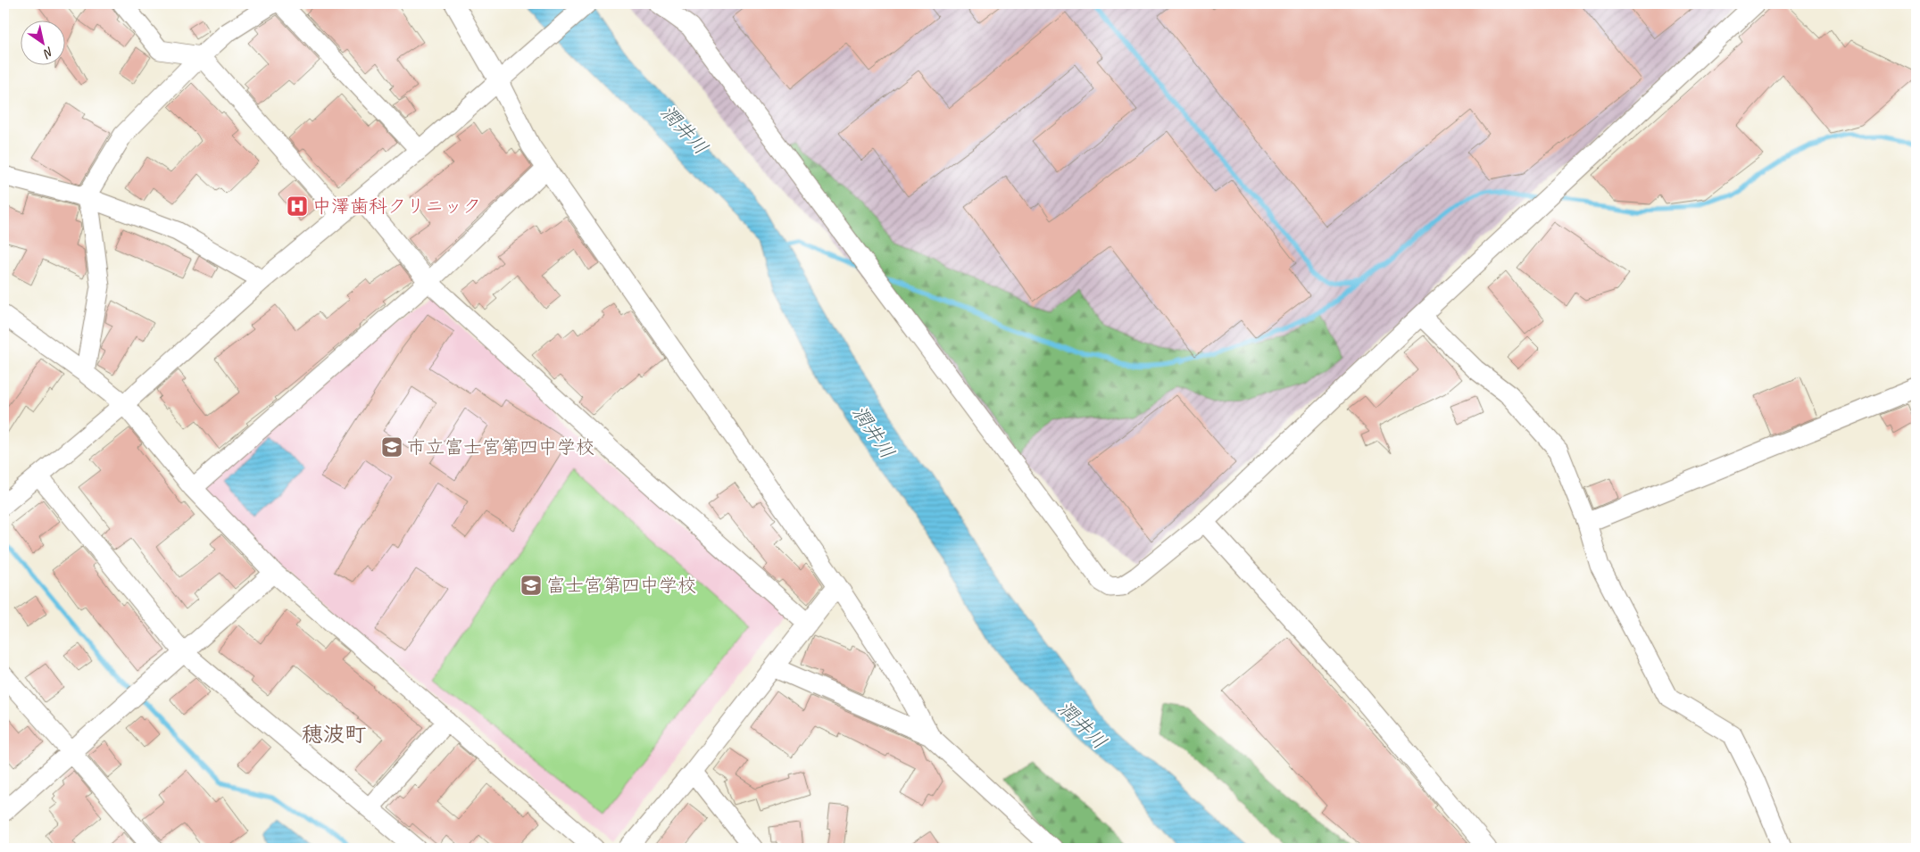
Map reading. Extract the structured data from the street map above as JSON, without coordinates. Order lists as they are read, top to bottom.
{
  "districts": ["穂波町"],
  "water": ["潤井川"],
  "places": {
    "hospital": ["中澤歯科クリニック"],
    "school or university": ["市立富士宮第四中学校", "富士宮第四中学校"]
  },
  "north": "bottom right"
}
